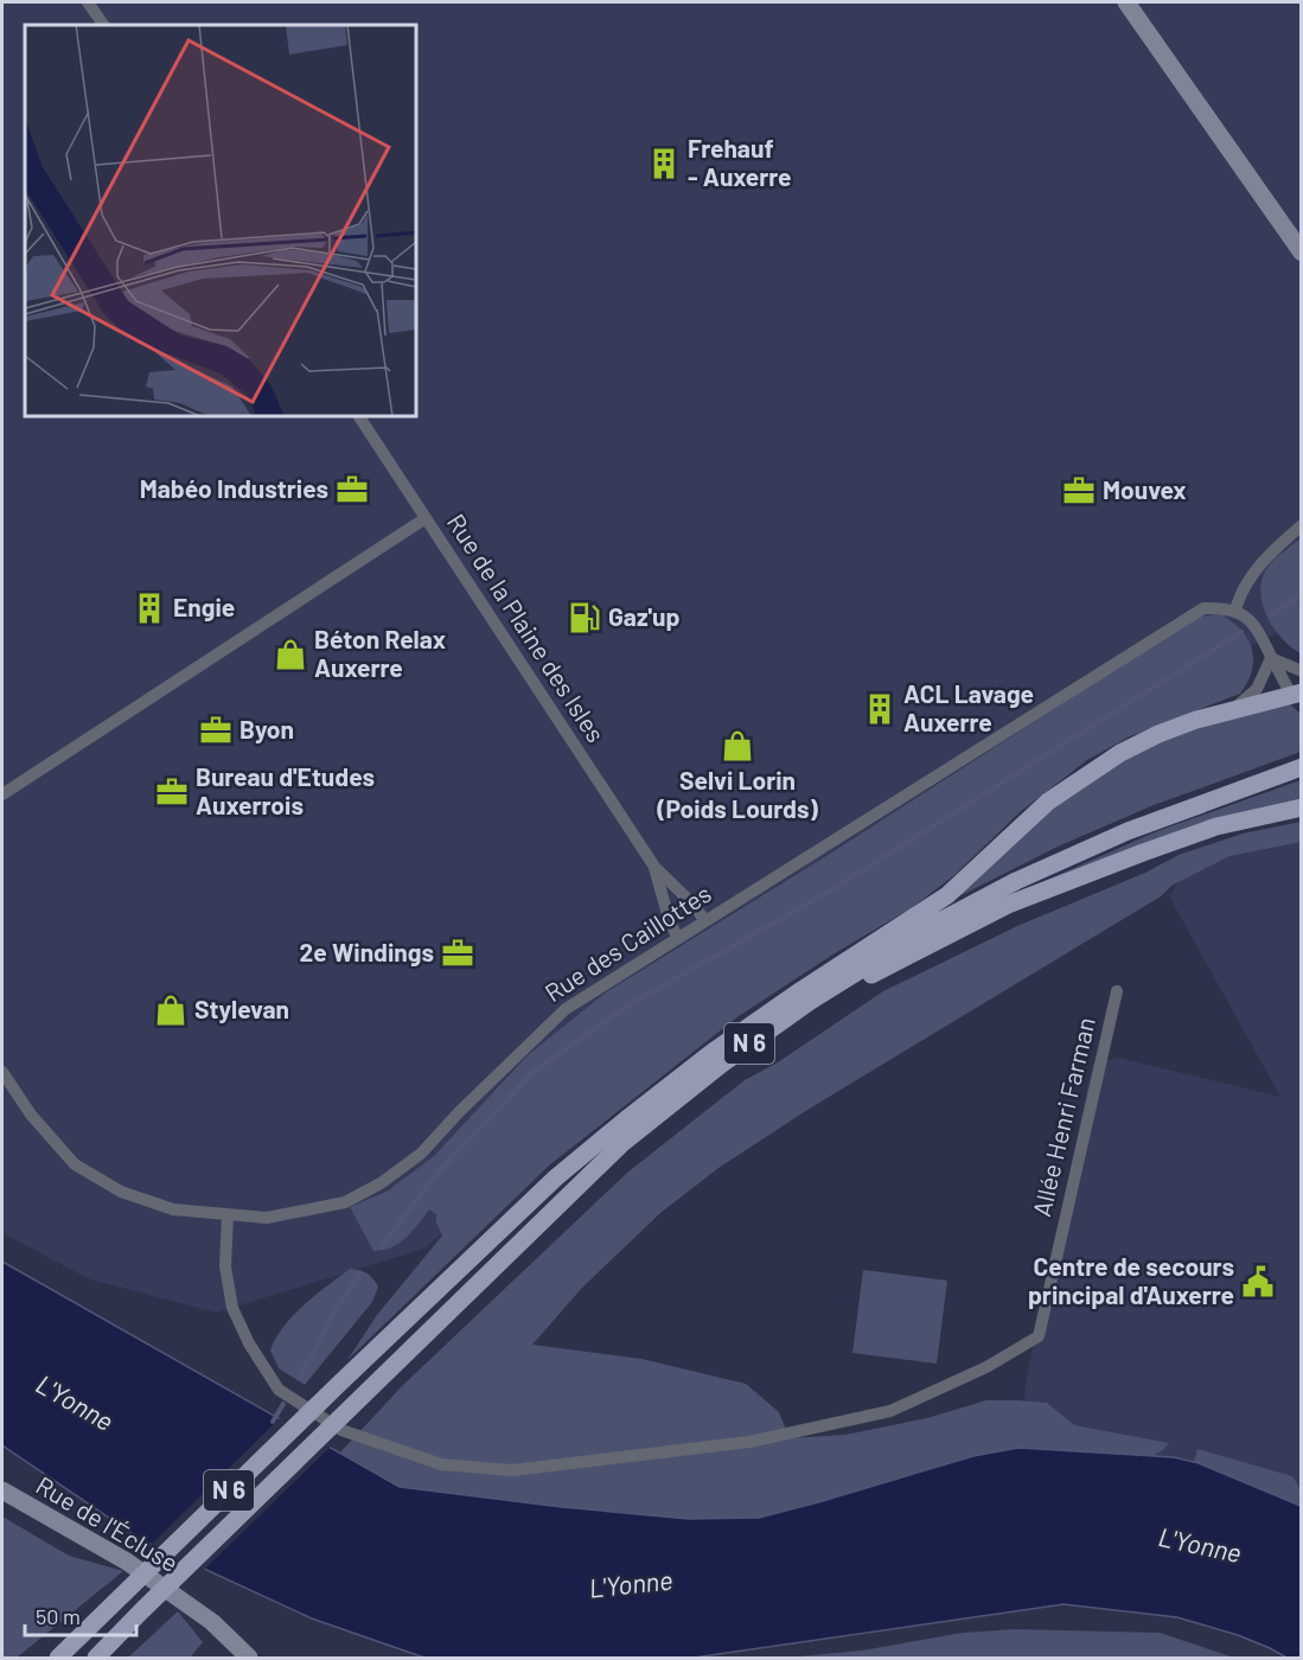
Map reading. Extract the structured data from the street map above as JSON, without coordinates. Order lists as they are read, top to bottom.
{
  "streets": {
    "main road": ["N 6", "Rue de l'Écluse"],
    "street": ["Rue de la Plaine des Isles", "Rue des Caillottes", "Allée Henri Farman"]
  },
  "crossings": [
    ["Rue de la Plaine des Isles", "Rue des Caillottes"],
    ["Rue des Caillottes", "Allée Henri Farman"]
  ],
  "water": ["L'Yonne"],
  "places": {
    "building": ["Frehauf - Auxerre", "Engie", "ACL Lavage Auxerre"],
    "office": [
      "Mabéo Industries",
      "Mouvex",
      "Byon",
      "Bureau d'Etudes Auxerrois",
      "2e Windings"
    ],
    "fuel station": ["Gaz'up"],
    "shop": ["Béton Relax Auxerre", "Selvi Lorin (Poids Lourds)", "Stylevan"],
    "public building": ["Centre de secours principal d'Auxerre"]
  },
  "scale_bar": "50 m"
}
